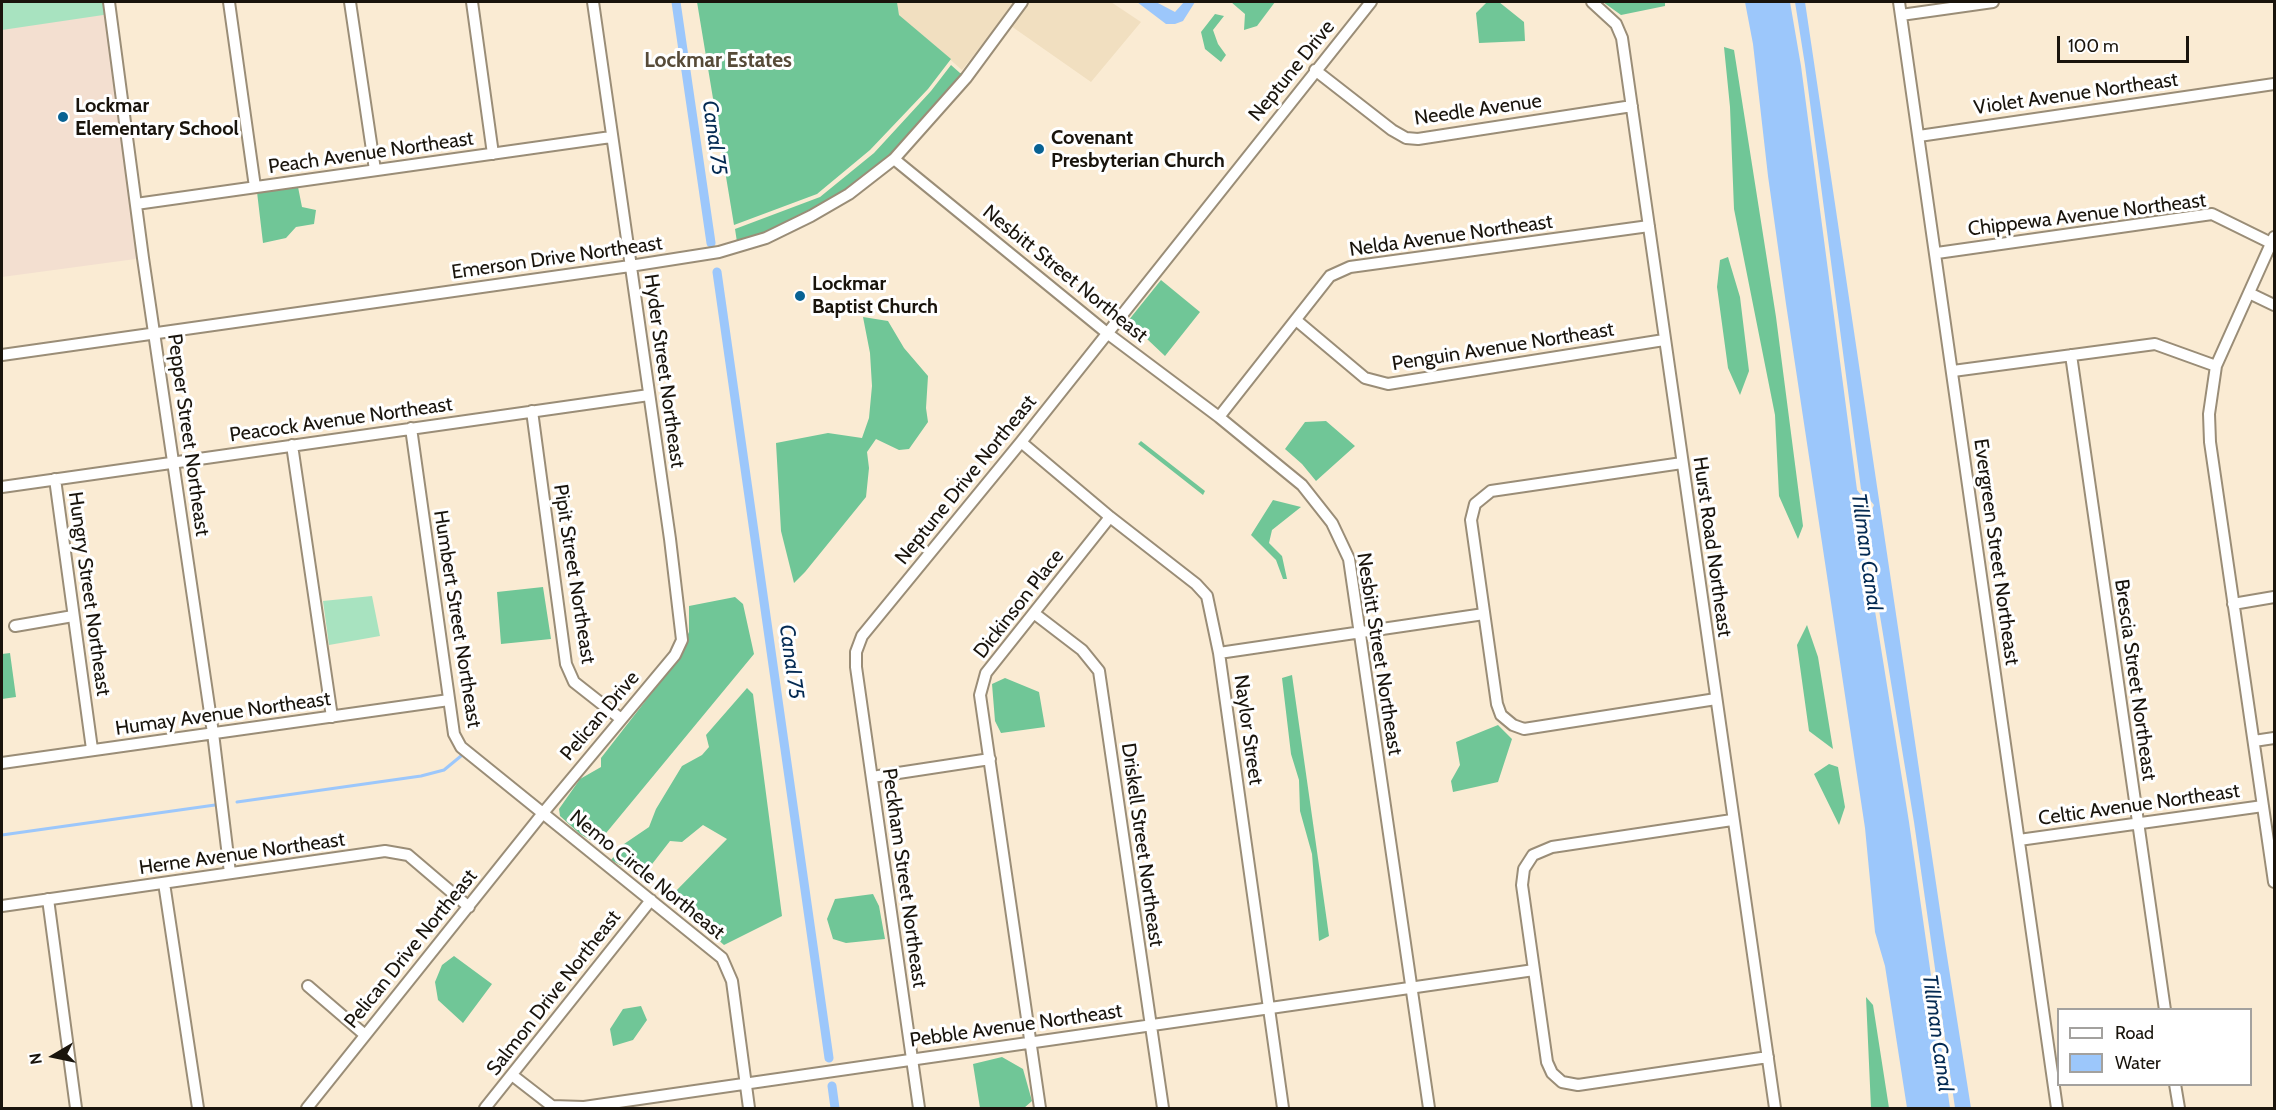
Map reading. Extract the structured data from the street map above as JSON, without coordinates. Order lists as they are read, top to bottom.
{
  "streets": {
    "street": [
      "Neptune Drive",
      "Violet Avenue Northeast",
      "Needle Avenue",
      "Peach Avenue Northeast",
      "Chippewa Avenue Northeast",
      "Nelda Avenue Northeast",
      "Emerson Drive Northeast",
      "Nesbitt Street Northeast",
      "Penguin Avenue Northeast",
      "Hyder Street Northeast",
      "Peacock Avenue Northeast",
      "Pepper Street Northeast",
      "Neptune Drive Northeast",
      "Hurst Road Northeast",
      "Evergreen Street Northeast",
      "Pipit Street Northeast",
      "Hungry Street Northeast",
      "Dickinson Place",
      "Humbert Street Northeast",
      "Brescia Street Northeast",
      "Humay Avenue Northeast",
      "Pelican Drive",
      "Naylor Street",
      "Celtic Avenue Northeast",
      "Driskell Street Northeast",
      "Herne Avenue Northeast",
      "Nemo Circle Northeast",
      "Peckham Street Northeast",
      "Pelican Drive Northeast",
      "Salmon Drive Northeast",
      "Pebble Avenue Northeast"
    ]
  },
  "crossings": [
    ["Neptune Drive", "Needle Avenue"],
    ["Neptune Drive", "Nesbitt Street Northeast"],
    ["Neptune Drive", "Neptune Drive Northeast"],
    ["Violet Avenue Northeast", "Evergreen Street Northeast"],
    ["Needle Avenue", "Hurst Road Northeast"],
    ["Peach Avenue Northeast", "Hyder Street Northeast"],
    ["Peach Avenue Northeast", "Pepper Street Northeast"],
    ["Chippewa Avenue Northeast", "Evergreen Street Northeast"],
    ["Nelda Avenue Northeast", "Nesbitt Street Northeast"],
    ["Nelda Avenue Northeast", "Penguin Avenue Northeast"],
    ["Nelda Avenue Northeast", "Hurst Road Northeast"],
    ["Emerson Drive Northeast", "Nesbitt Street Northeast"],
    ["Emerson Drive Northeast", "Hyder Street Northeast"],
    ["Emerson Drive Northeast", "Pepper Street Northeast"],
    ["Nesbitt Street Northeast", "Neptune Drive Northeast"],
    ["Nesbitt Street Northeast", "Pebble Avenue Northeast"],
    ["Penguin Avenue Northeast", "Hurst Road Northeast"],
    ["Hyder Street Northeast", "Peacock Avenue Northeast"],
    ["Hyder Street Northeast", "Pelican Drive"],
    ["Peacock Avenue Northeast", "Pepper Street Northeast"],
    ["Peacock Avenue Northeast", "Pipit Street Northeast"],
    ["Peacock Avenue Northeast", "Hungry Street Northeast"],
    ["Peacock Avenue Northeast", "Humbert Street Northeast"],
    ["Pepper Street Northeast", "Humay Avenue Northeast"],
    ["Pepper Street Northeast", "Herne Avenue Northeast"],
    ["Neptune Drive Northeast", "Naylor Street"],
    ["Neptune Drive Northeast", "Peckham Street Northeast"],
    ["Evergreen Street Northeast", "Celtic Avenue Northeast"],
    ["Pipit Street Northeast", "Pelican Drive"],
    ["Hungry Street Northeast", "Humay Avenue Northeast"],
    ["Dickinson Place", "Naylor Street"],
    ["Dickinson Place", "Driskell Street Northeast"],
    ["Dickinson Place", "Pebble Avenue Northeast"],
    ["Humbert Street Northeast", "Humay Avenue Northeast"],
    ["Humbert Street Northeast", "Pelican Drive"],
    ["Humbert Street Northeast", "Nemo Circle Northeast"],
    ["Humbert Street Northeast", "Pelican Drive Northeast"],
    ["Brescia Street Northeast", "Celtic Avenue Northeast"],
    ["Pelican Drive", "Nemo Circle Northeast"],
    ["Pelican Drive", "Pelican Drive Northeast"],
    ["Naylor Street", "Pebble Avenue Northeast"],
    ["Driskell Street Northeast", "Pebble Avenue Northeast"],
    ["Herne Avenue Northeast", "Pelican Drive Northeast"],
    ["Nemo Circle Northeast", "Pelican Drive Northeast"],
    ["Nemo Circle Northeast", "Salmon Drive Northeast"],
    ["Nemo Circle Northeast", "Pebble Avenue Northeast"],
    ["Peckham Street Northeast", "Pebble Avenue Northeast"],
    ["Salmon Drive Northeast", "Pebble Avenue Northeast"]
  ],
  "districts": ["Lockmar Estates"],
  "water": ["Canal 75", "Tillman Canal"],
  "places": ["Lockmar Elementary School", "Covenant Presbyterian Church", "Lockmar Baptist Church"],
  "legend": ["Road", "Water"],
  "scale_bar": "100 m",
  "north": "left"
}
